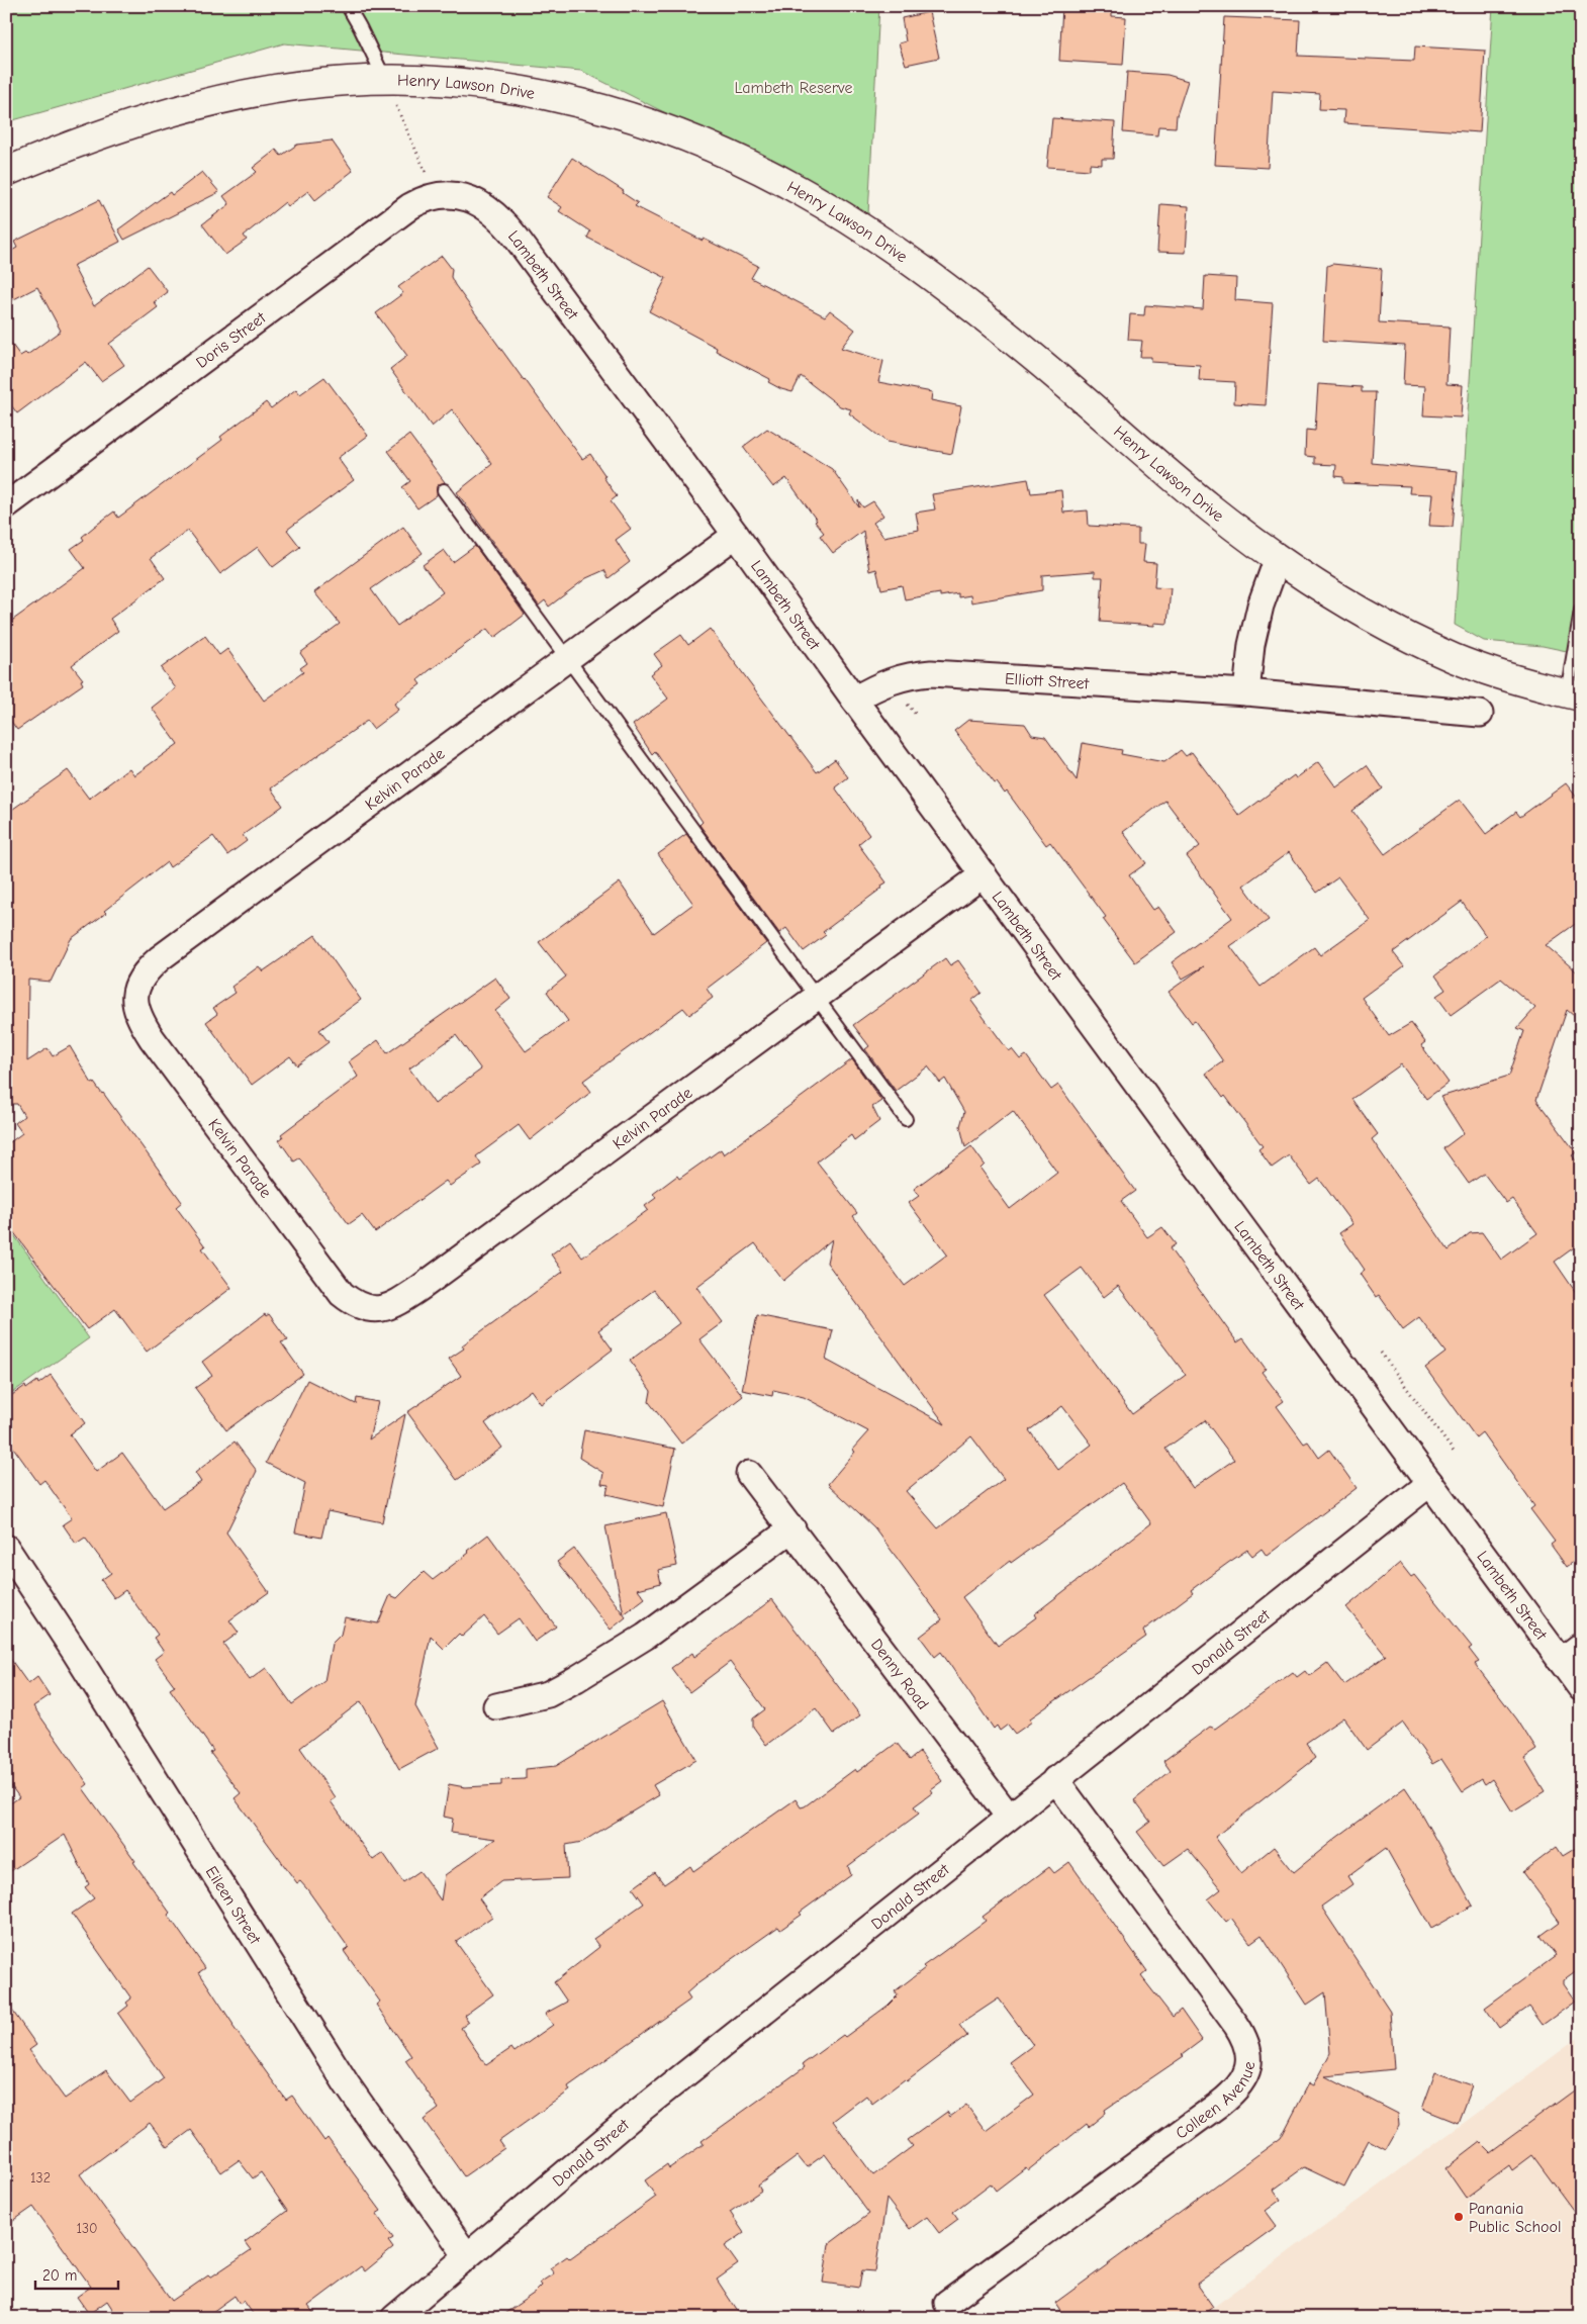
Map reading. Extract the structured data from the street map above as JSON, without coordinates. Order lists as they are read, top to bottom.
{
  "streets": {
    "main road": ["Henry Lawson Drive"],
    "street": [
      "Lambeth Street",
      "Doris Street",
      "Elliott Street",
      "Kelvin Parade",
      "Donald Street",
      "Denny Road",
      "Eileen Street",
      "Colleen Avenue"
    ]
  },
  "crossings": [
    ["Lambeth Street", "Doris Street"],
    ["Lambeth Street", "Elliott Street"],
    ["Lambeth Street", "Kelvin Parade"],
    ["Lambeth Street", "Donald Street"],
    ["Donald Street", "Denny Road"],
    ["Donald Street", "Eileen Street"],
    ["Donald Street", "Colleen Avenue"]
  ],
  "parks": ["Lambeth Reserve"],
  "places": ["Panania Public School"],
  "house_numbers": ["132", "130"],
  "scale_bar": "20 m"
}
